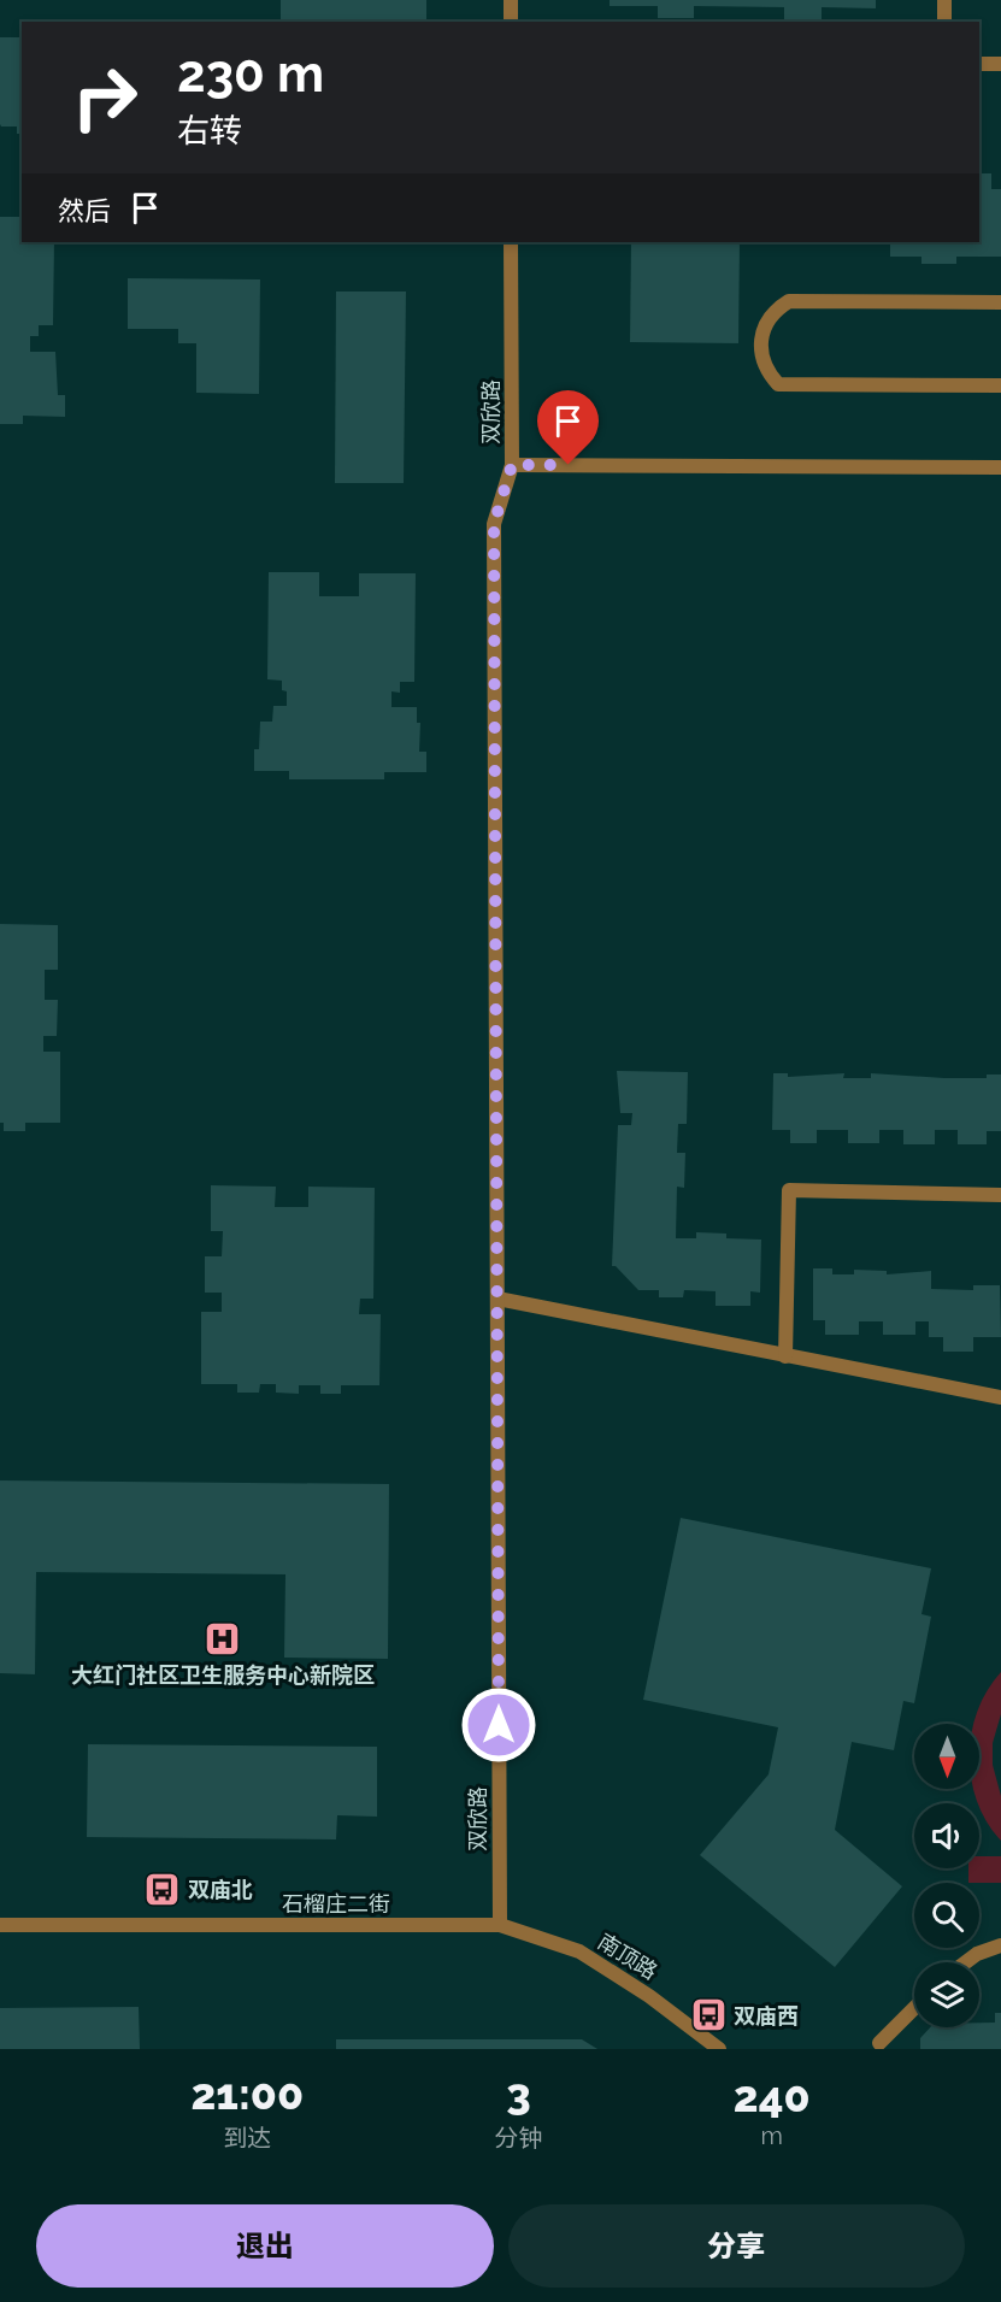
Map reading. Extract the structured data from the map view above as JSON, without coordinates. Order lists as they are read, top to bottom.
{
  "streets": {
    "street": ["双欣路", "石榴庄二街", "南顶路"]
  },
  "crossings": [
    ["双欣路", "石榴庄二街"],
    ["双欣路", "南顶路"],
    ["石榴庄二街", "南顶路"]
  ],
  "places": {
    "hospital": ["大红门社区卫生服务中心新院区"],
    "bus stop": ["双庙北", "双庙西"]
  },
  "north": "bottom",
  "page": {
    "turn": ["230 m", "右转"],
    "then": "然后",
    "eta": [
      "21:00",
      "到达",
      "3",
      "分钟",
      "240",
      "m"
    ],
    "buttons": ["退出", "分享"]
  }
}
